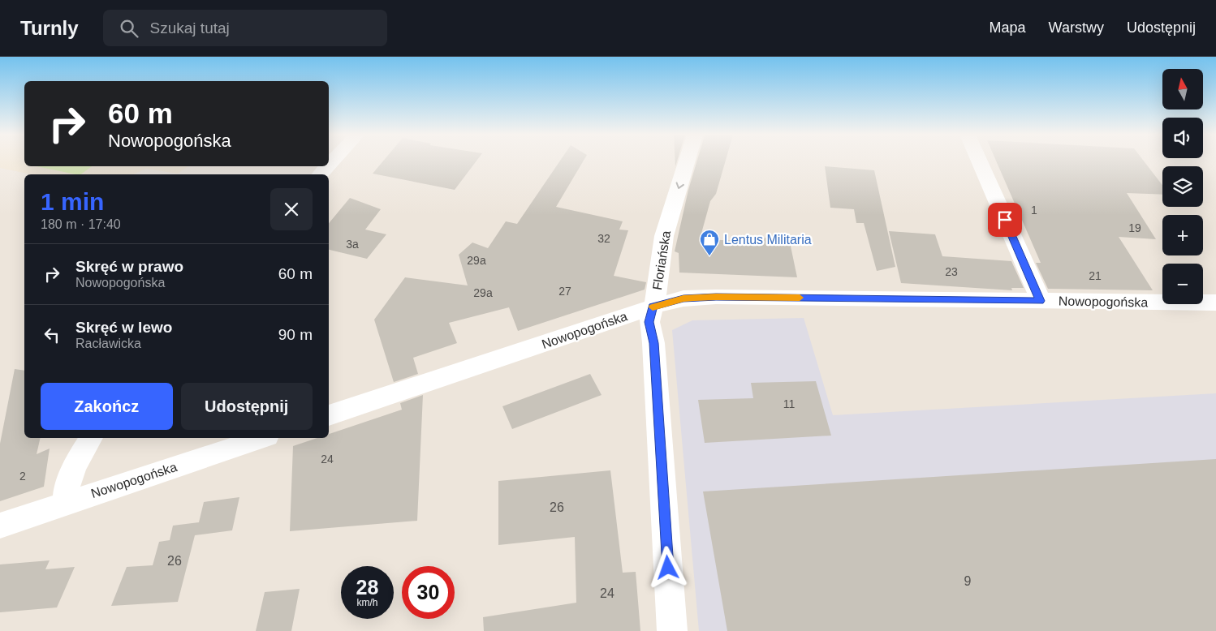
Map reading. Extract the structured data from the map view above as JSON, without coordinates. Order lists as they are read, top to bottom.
{
  "streets": {
    "street": ["Floriańska", "Nowopogońska"]
  },
  "crossings": [
    ["Floriańska", "Nowopogońska"]
  ],
  "places": {
    "shop": ["Lentus Militaria"]
  },
  "house_numbers": [
    "1",
    "19",
    "32",
    "3a",
    "29a",
    "23",
    "21",
    "27",
    "29a",
    "11",
    "24",
    "2",
    "26",
    "26",
    "9",
    "24"
  ],
  "north": "top",
  "page": {
    "header": "Turnly",
    "search": "Szukaj tutaj",
    "nav": ["Mapa", "Warstwy", "Udostępnij"],
    "map_buttons": ["+", "−"],
    "turn": ["60 m", "Nowopogońska"],
    "heading": ["1 min", "180 m · 17:40"],
    "list": [
      {
        "name": "Skręć w prawo",
        "note": "Nowopogońska",
        "value": "60 m"
      },
      {
        "name": "Skręć w lewo",
        "note": "Racławicka",
        "value": "90 m"
      }
    ],
    "buttons": ["Zakończ", "Udostępnij"],
    "speed": "28 km/h",
    "limit": "30"
  }
}
